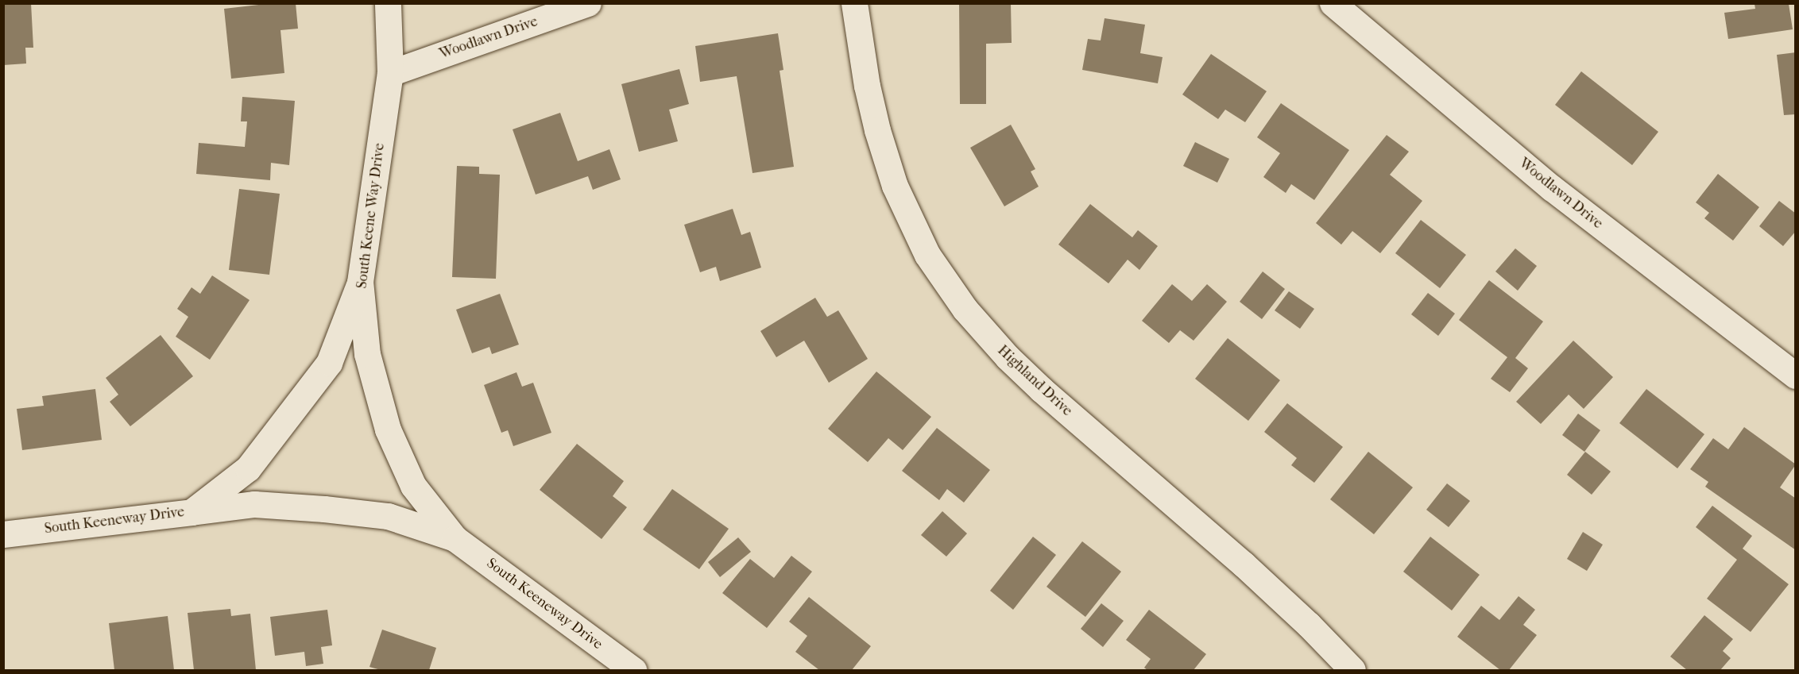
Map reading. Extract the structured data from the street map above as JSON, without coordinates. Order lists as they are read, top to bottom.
{
  "streets": {
    "street": [
      "Woodlawn Drive",
      "South Keene Way Drive",
      "Highland Drive",
      "South Keeneway Drive"
    ]
  },
  "crossings": [
    ["Woodlawn Drive", "South Keene Way Drive"],
    ["South Keene Way Drive", "South Keeneway Drive"]
  ]
}
